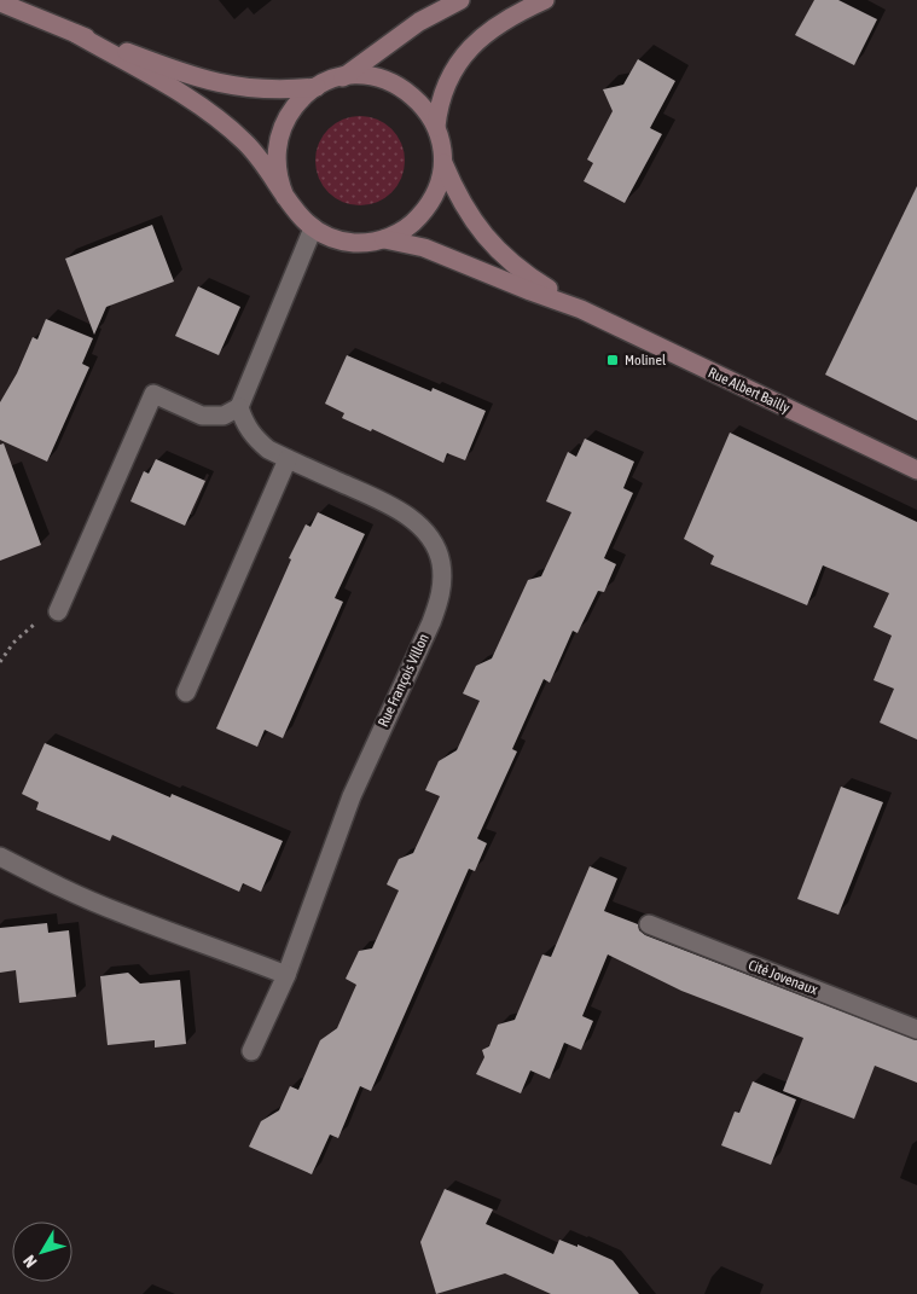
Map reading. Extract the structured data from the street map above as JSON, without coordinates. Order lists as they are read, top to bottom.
{
  "streets": {
    "main road": ["Rue Albert Bailly"],
    "street": ["Rue François Villon", "Cité Jovenaux"]
  },
  "places": {
    "transit": ["Molinel"]
  },
  "north": "bottom left"
}
